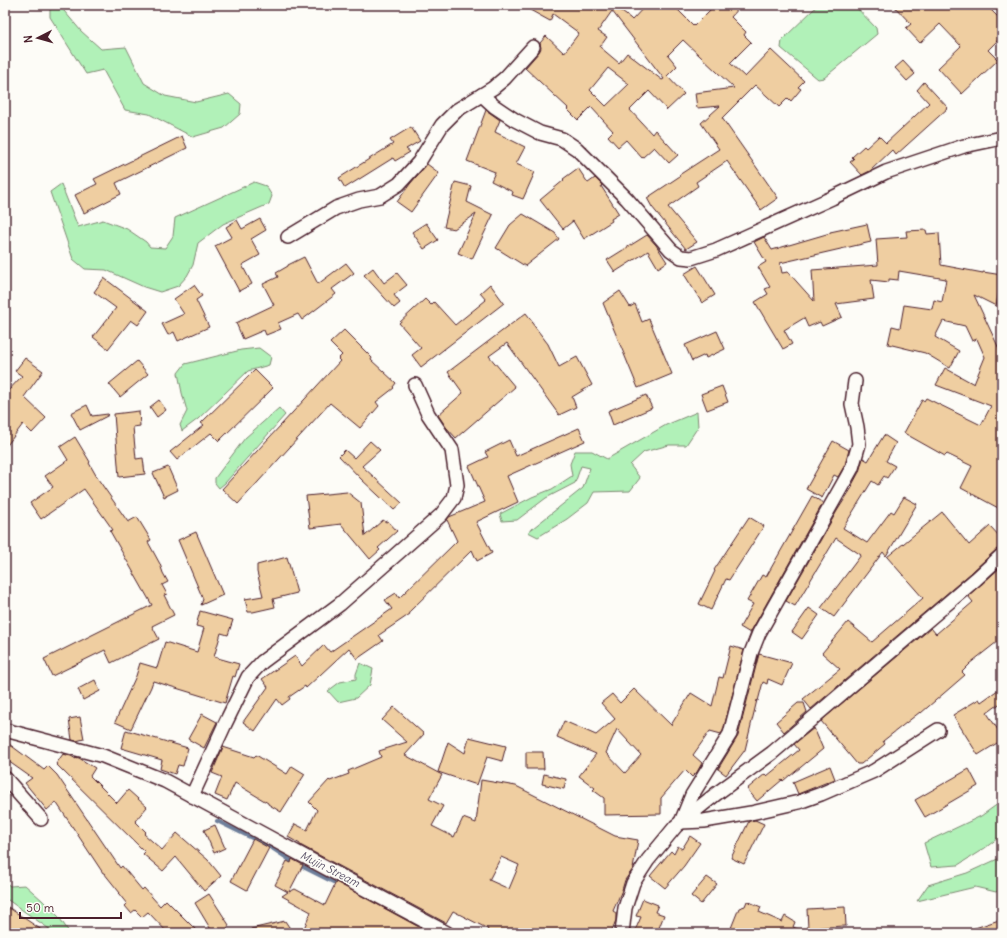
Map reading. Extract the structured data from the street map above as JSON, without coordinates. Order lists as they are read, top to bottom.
{
  "water": ["Mujin Stream"],
  "scale_bar": "50 m",
  "north": "left"
}
